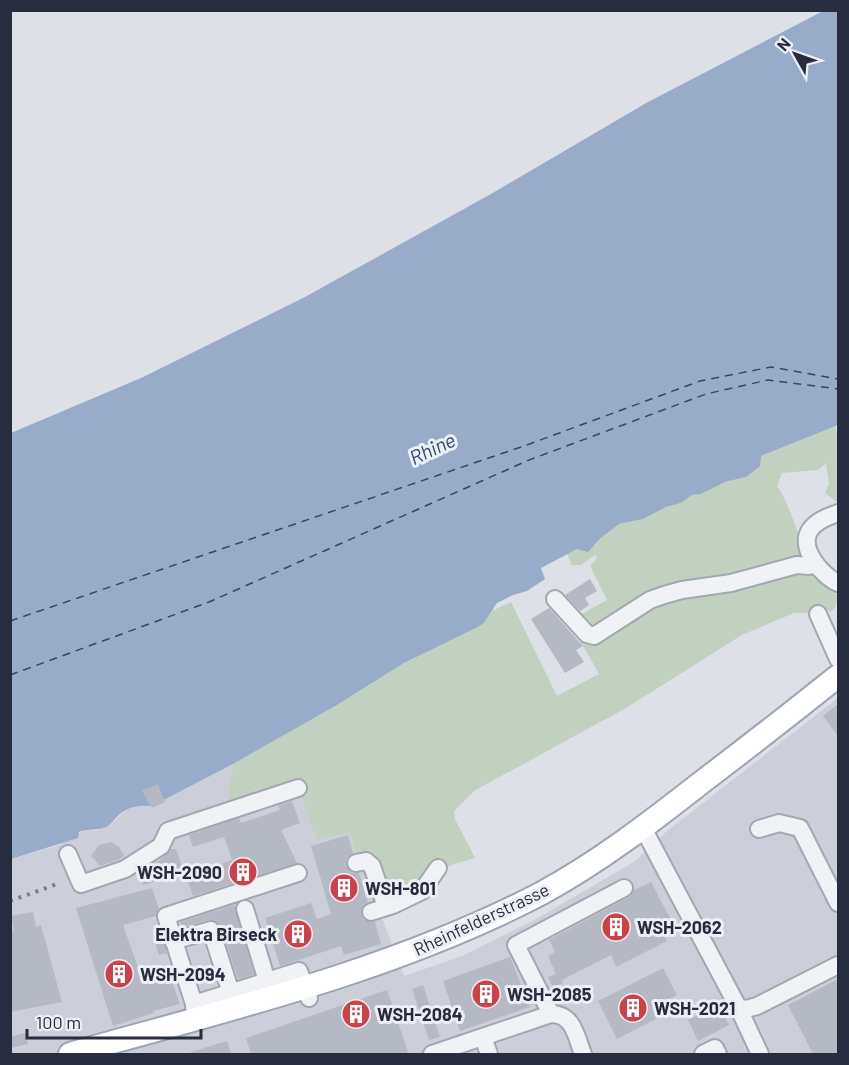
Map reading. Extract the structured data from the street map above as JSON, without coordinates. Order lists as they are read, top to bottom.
{
  "streets": {
    "main road": ["Rheinfelderstrasse"]
  },
  "water": ["Rhine"],
  "places": {
    "building": [
      "WSH-2090",
      "WSH-801",
      "WSH-2062",
      "Elektra Birseck",
      "WSH-2094",
      "WSH-2085",
      "WSH-2021",
      "WSH-2084"
    ]
  },
  "scale_bar": "100 m",
  "north": "top left"
}
